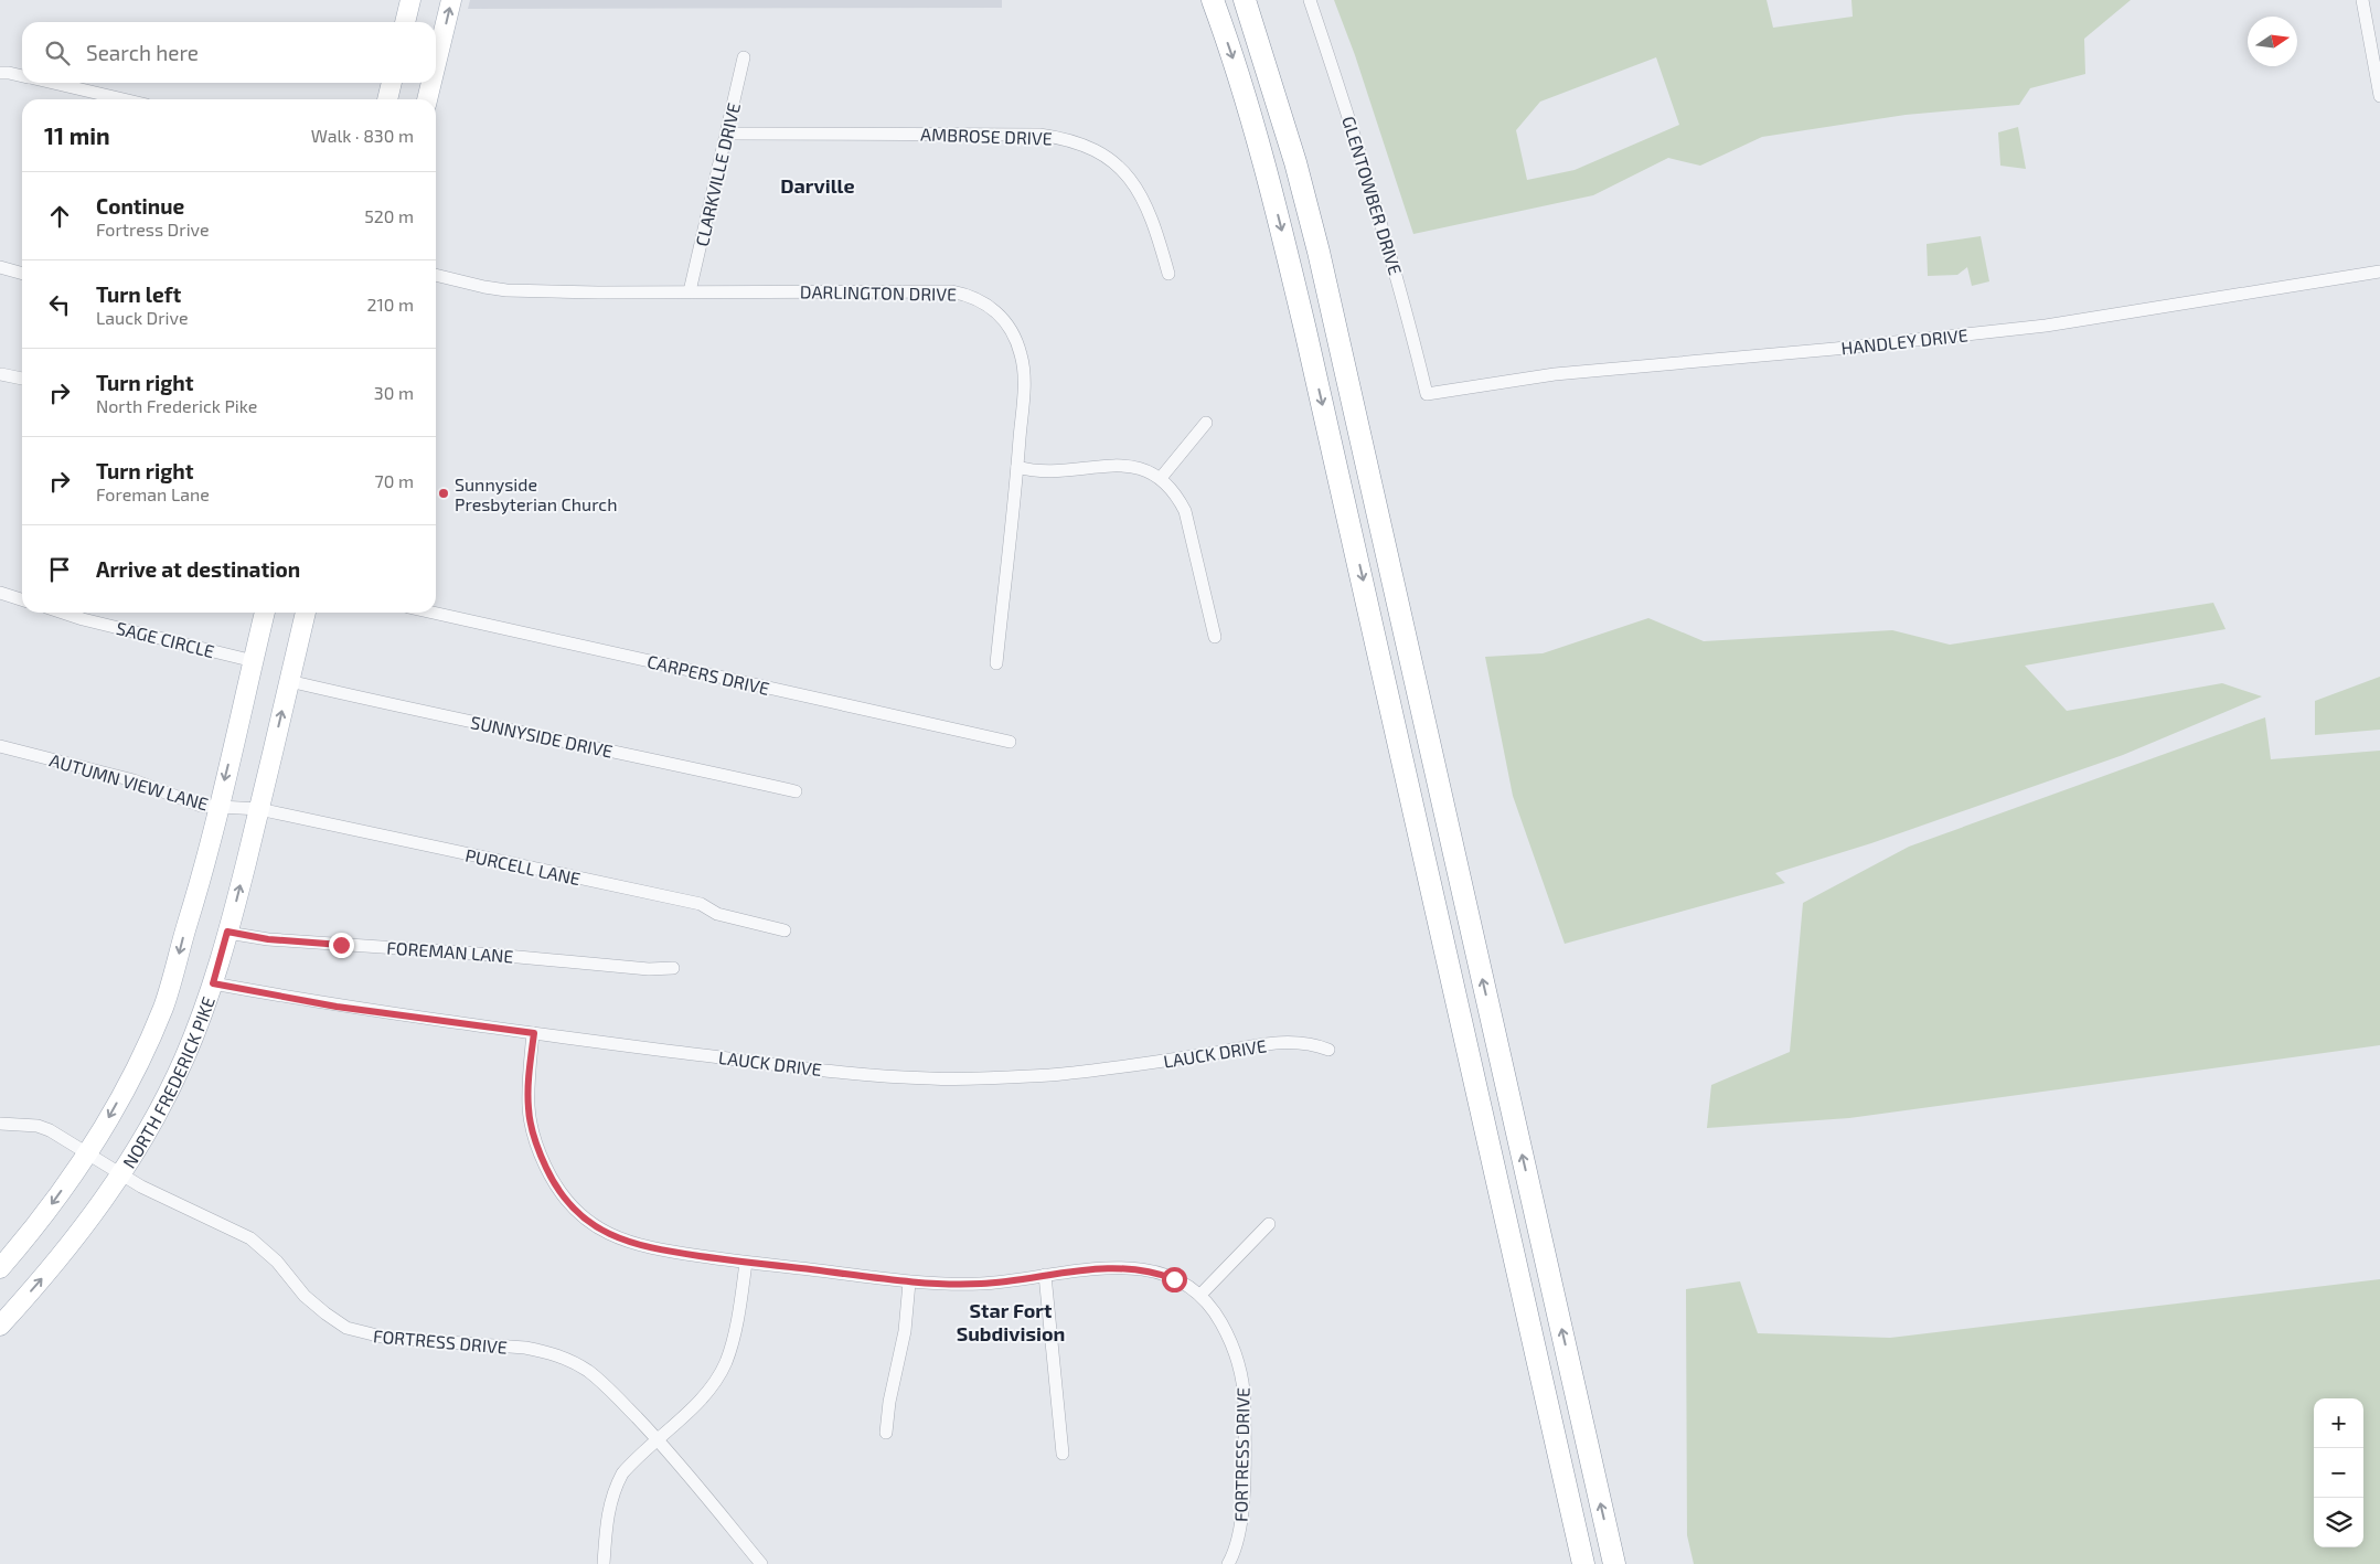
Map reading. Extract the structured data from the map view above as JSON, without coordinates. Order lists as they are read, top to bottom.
{
  "streets": {
    "main road": ["NORTH FREDERICK PIKE"],
    "street": [
      "AMBROSE DRIVE",
      "CLARKVILLE DRIVE",
      "GLENTOWBER DRIVE",
      "DARLINGTON DRIVE",
      "HANDLEY DRIVE",
      "SAGE CIRCLE",
      "CARPERS DRIVE",
      "SUNNYSIDE DRIVE",
      "AUTUMN VIEW LANE",
      "PURCELL LANE",
      "FOREMAN LANE",
      "LAUCK DRIVE",
      "FORTRESS DRIVE"
    ]
  },
  "crossings": [
    ["AMBROSE DRIVE", "CLARKVILLE DRIVE"],
    ["CLARKVILLE DRIVE", "DARLINGTON DRIVE"],
    ["GLENTOWBER DRIVE", "HANDLEY DRIVE"],
    ["SAGE CIRCLE", "NORTH FREDERICK PIKE"],
    ["SUNNYSIDE DRIVE", "NORTH FREDERICK PIKE"],
    ["AUTUMN VIEW LANE", "PURCELL LANE"],
    ["AUTUMN VIEW LANE", "NORTH FREDERICK PIKE"],
    ["PURCELL LANE", "NORTH FREDERICK PIKE"],
    ["FOREMAN LANE", "NORTH FREDERICK PIKE"],
    ["LAUCK DRIVE", "NORTH FREDERICK PIKE"],
    ["LAUCK DRIVE", "FORTRESS DRIVE"],
    ["NORTH FREDERICK PIKE", "FORTRESS DRIVE"]
  ],
  "districts": ["Darville", "Star Fort Subdivision"],
  "places": ["Sunnyside Presbyterian Church"],
  "north": "right",
  "page": {
    "search": "Search here",
    "heading": ["11 min", "Walk · 830 m"],
    "list": [
      ["Continue", "Fortress Drive", "520 m"],
      ["Turn left", "Lauck Drive", "210 m"],
      ["Turn right", "North Frederick Pike", "30 m"],
      ["Turn right", "Foreman Lane", "70 m"],
      "Arrive at destination"
    ],
    "map_buttons": ["+", "−"]
  }
}
